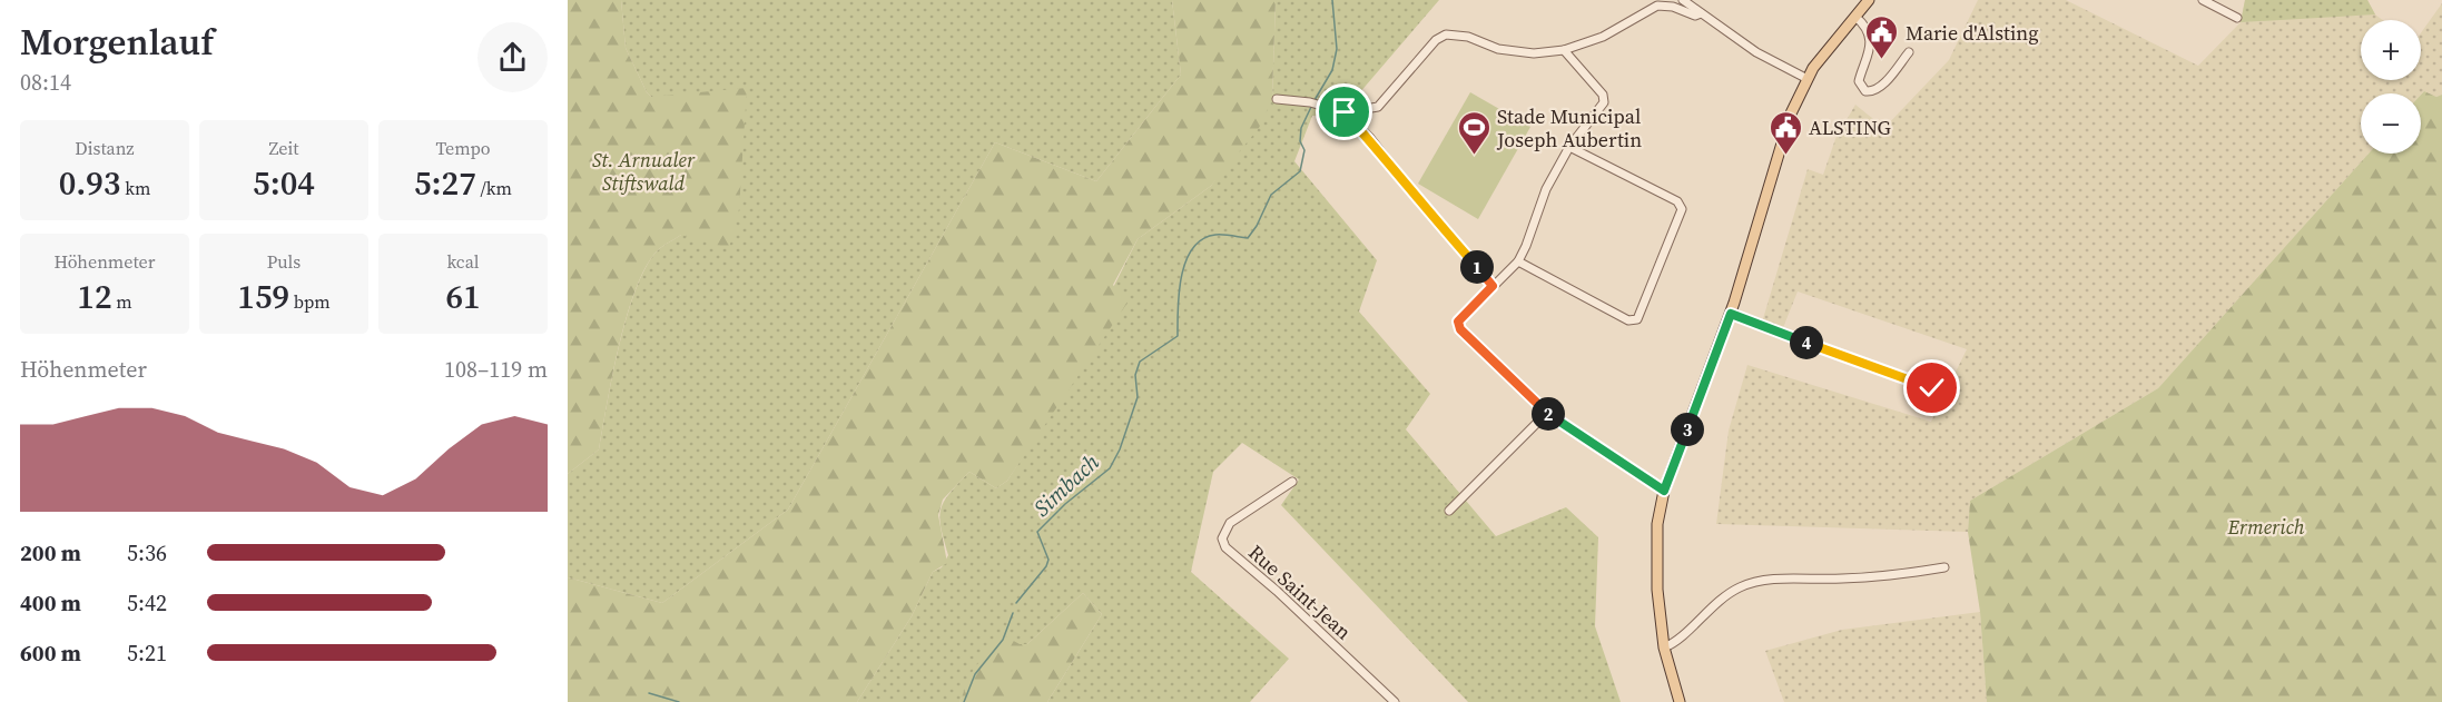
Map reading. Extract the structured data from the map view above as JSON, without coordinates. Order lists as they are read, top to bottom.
{
  "streets": {
    "street": ["Rue Saint-Jean"]
  },
  "water": ["Simbach"],
  "parks": ["St. Arnualer Stiftswald", "Ermerich"],
  "places": {
    "public building": ["Marie d'Alsting", "ALSTING"],
    "sports": ["Stade Municipal Joseph Aubertin"]
  },
  "page": {
    "heading": ["Morgenlauf", "08:14"],
    "map_buttons": ["+", "−"],
    "stats": [
      ["Distanz", "0.93 km"],
      ["Zeit", "5:04"],
      ["Tempo", "5:27 /km"],
      ["Höhenmeter", "12 m"],
      ["Puls", "159 bpm"],
      ["kcal", "61"]
    ],
    "pins": [
      "1",
      "4",
      "2",
      "3"
    ],
    "chart": ["Höhenmeter", "108–119 m"],
    "list": [
      {
        "name": "200 m",
        "note": "5:36"
      },
      {
        "name": "400 m",
        "note": "5:42"
      },
      {
        "name": "600 m",
        "note": "5:21"
      }
    ]
  }
}
